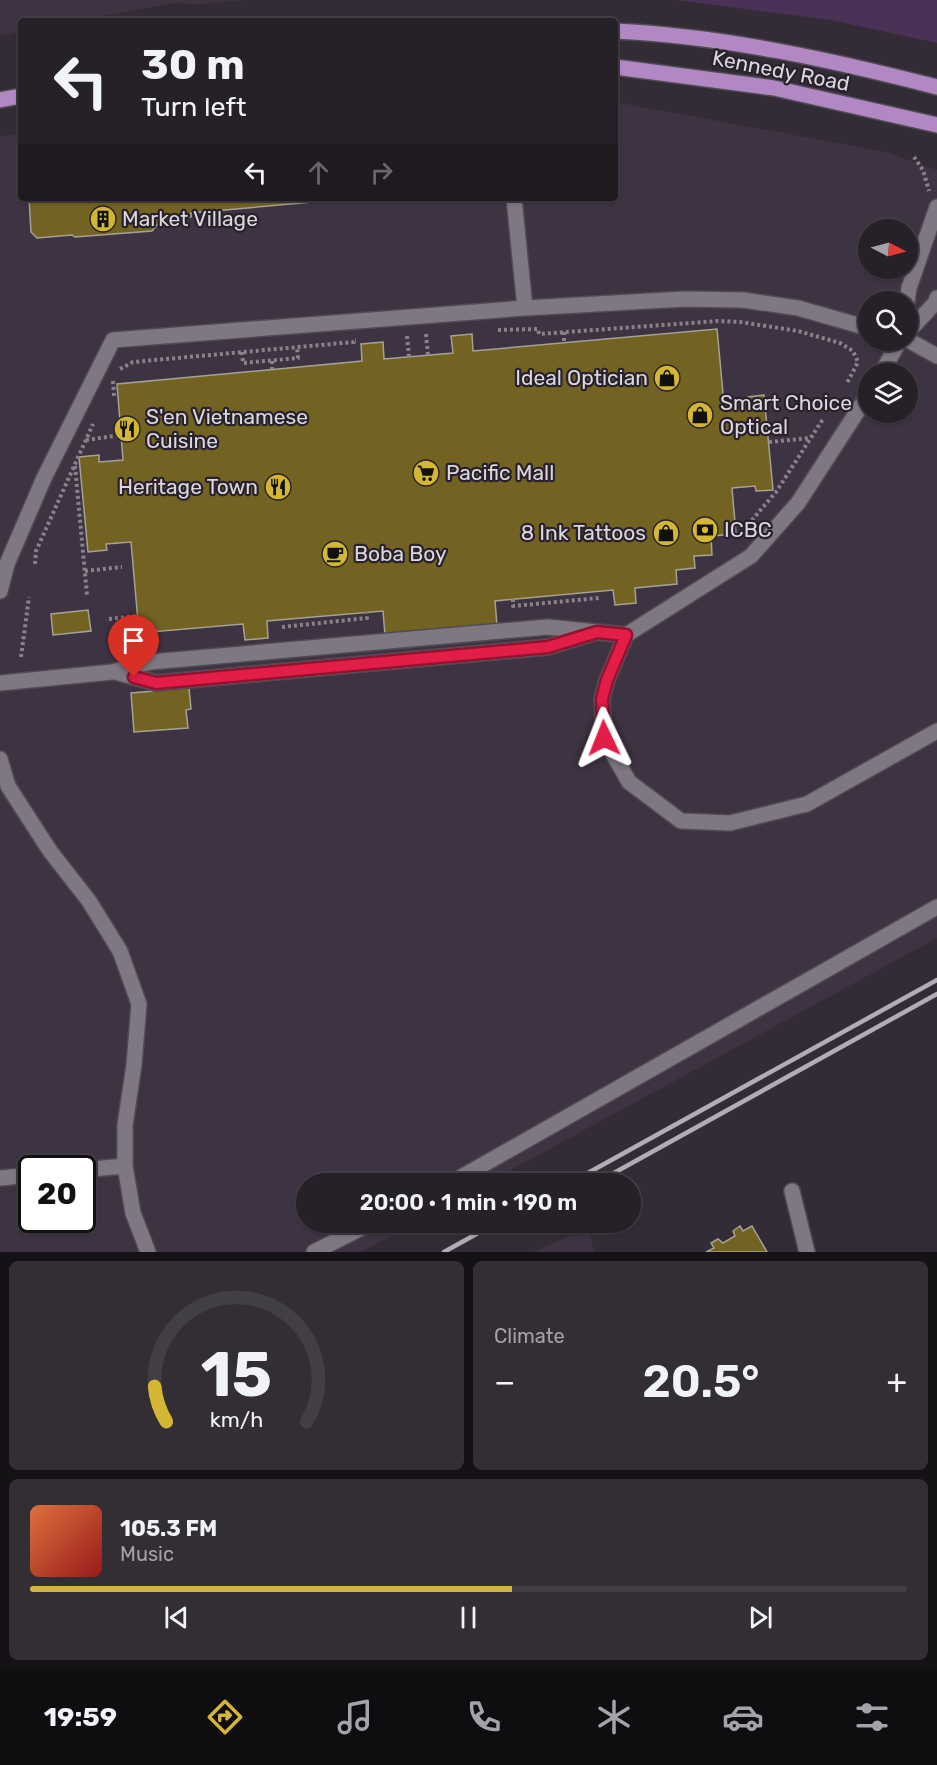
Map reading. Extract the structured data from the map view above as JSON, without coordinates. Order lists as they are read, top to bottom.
{
  "streets": {
    "main road": ["Kennedy Road"]
  },
  "places": {
    "building": ["Market Village"],
    "shop": ["Ideal Optician", "Smart Choice Optical", "8 Ink Tattoos"],
    "restaurant": ["S'en Vietnamese Cuisine", "Heritage Town"],
    "supermarket": ["Pacific Mall"],
    "bank": ["ICBC"],
    "cafe": ["Boba Boy"]
  },
  "north": "right",
  "page": {
    "turn": ["30 m", "Turn left"],
    "limit": "20",
    "trip": "20:00 · 1 min · 190 m",
    "tile": "Climate",
    "heat": ["−", "20.5°", "+"],
    "song": ["105.3 FM", "Music"],
    "tabs": "19:59",
    "gauge": ["15", "km/h"]
  }
}
